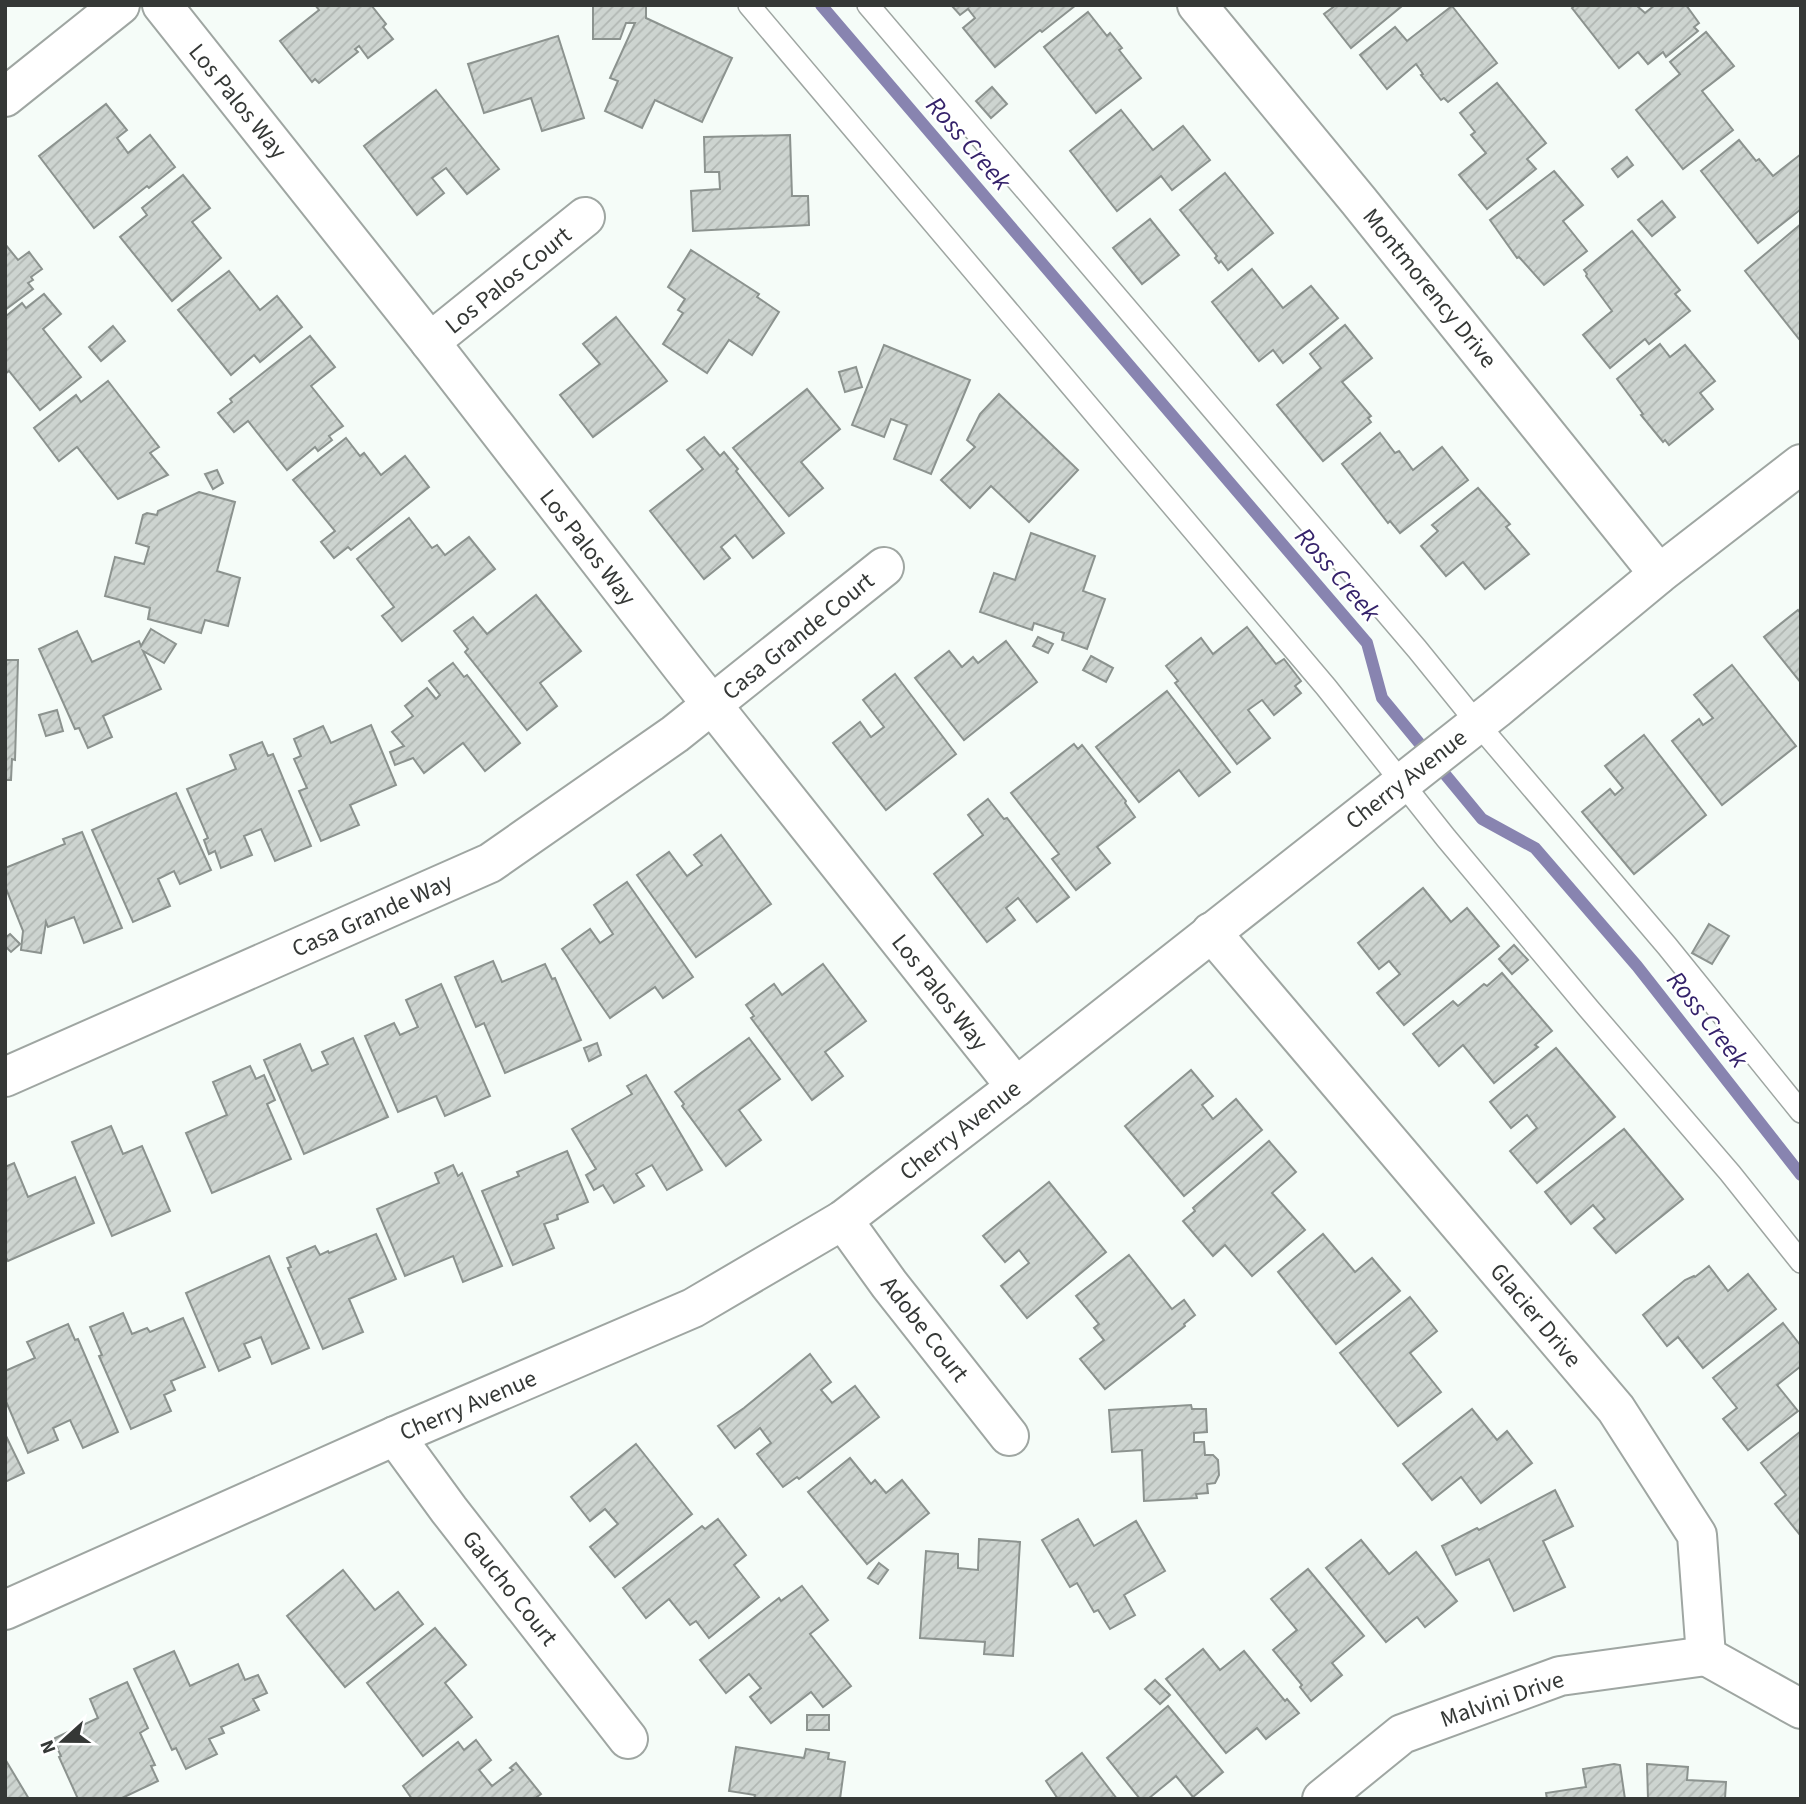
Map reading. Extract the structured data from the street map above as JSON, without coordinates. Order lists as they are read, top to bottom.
{
  "streets": {
    "street": [
      "Los Palos Way",
      "Los Palos Court",
      "Montmorency Drive",
      "Casa Grande Court",
      "Cherry Avenue",
      "Casa Grande Way",
      "Glacier Drive",
      "Adobe Court",
      "Gaucho Court",
      "Malvini Drive"
    ]
  },
  "crossings": [
    ["Los Palos Way", "Los Palos Court"],
    ["Los Palos Way", "Casa Grande Court"],
    ["Los Palos Way", "Cherry Avenue"],
    ["Los Palos Way", "Casa Grande Way"],
    ["Montmorency Drive", "Cherry Avenue"],
    ["Casa Grande Court", "Casa Grande Way"],
    ["Cherry Avenue", "Glacier Drive"],
    ["Cherry Avenue", "Adobe Court"],
    ["Cherry Avenue", "Gaucho Court"],
    ["Glacier Drive", "Malvini Drive"]
  ],
  "water": ["Ross Creek"],
  "north": "left"
}
